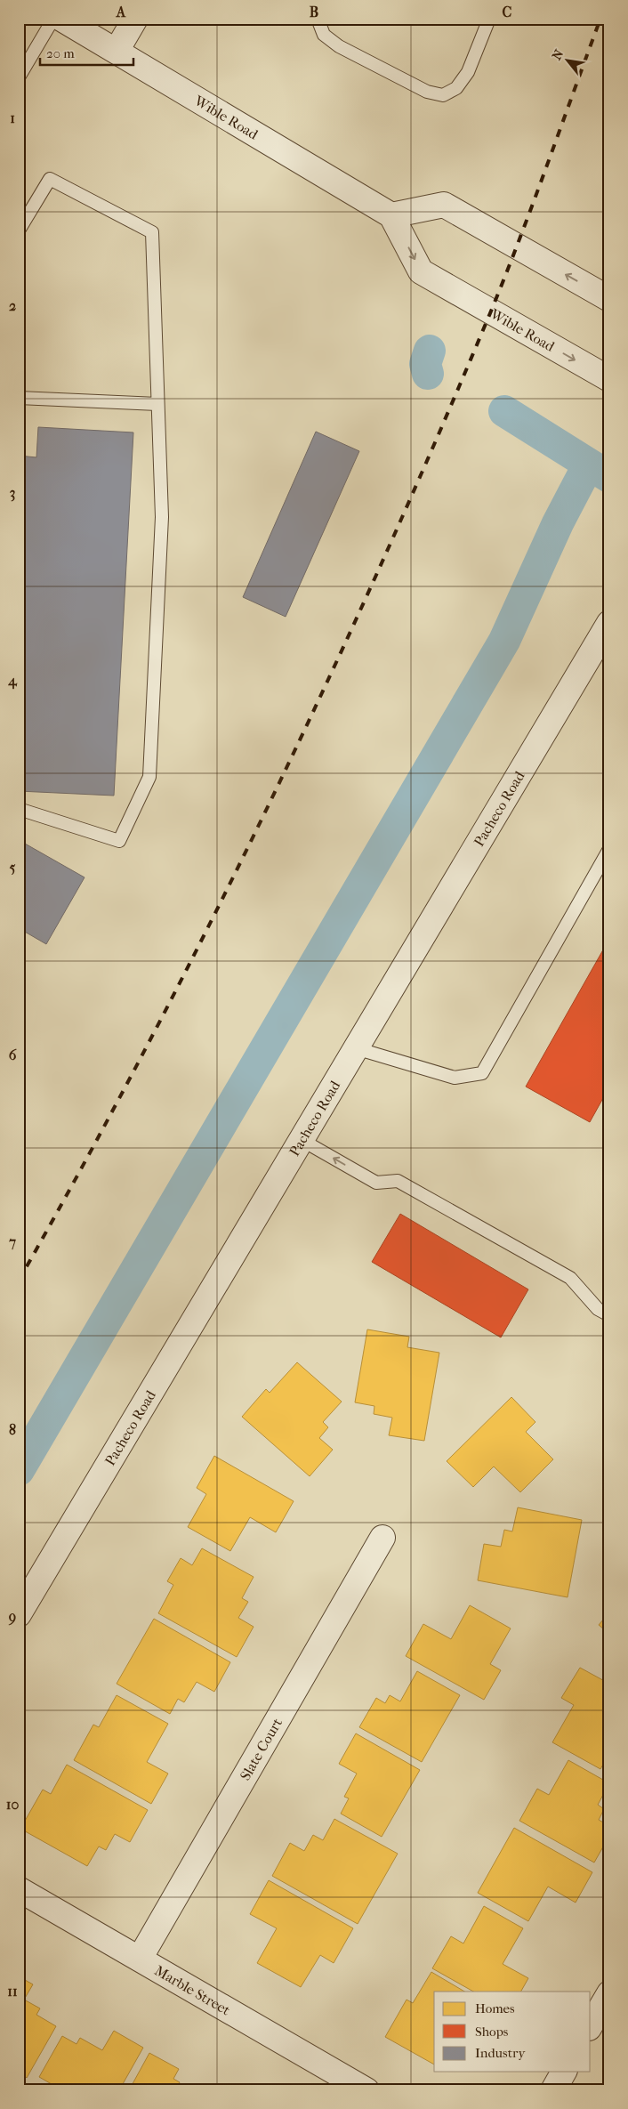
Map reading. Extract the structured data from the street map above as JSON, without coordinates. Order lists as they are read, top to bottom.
{
  "streets": {
    "street": [
      "Wible Road",
      "Pacheco Road",
      "Slate Court",
      "Marble Street"
    ]
  },
  "crossings": [
    ["Slate Court", "Marble Street"]
  ],
  "legend": ["Homes", "Shops", "Industry"],
  "scale_bar": "20 m",
  "north": "top left",
  "grid": {
    "columns": ["A", "B", "C"],
    "rows": [
      "1",
      "2",
      "3",
      "4",
      "5",
      "6",
      "7",
      "8",
      "9",
      "10",
      "11"
    ]
  }
}
